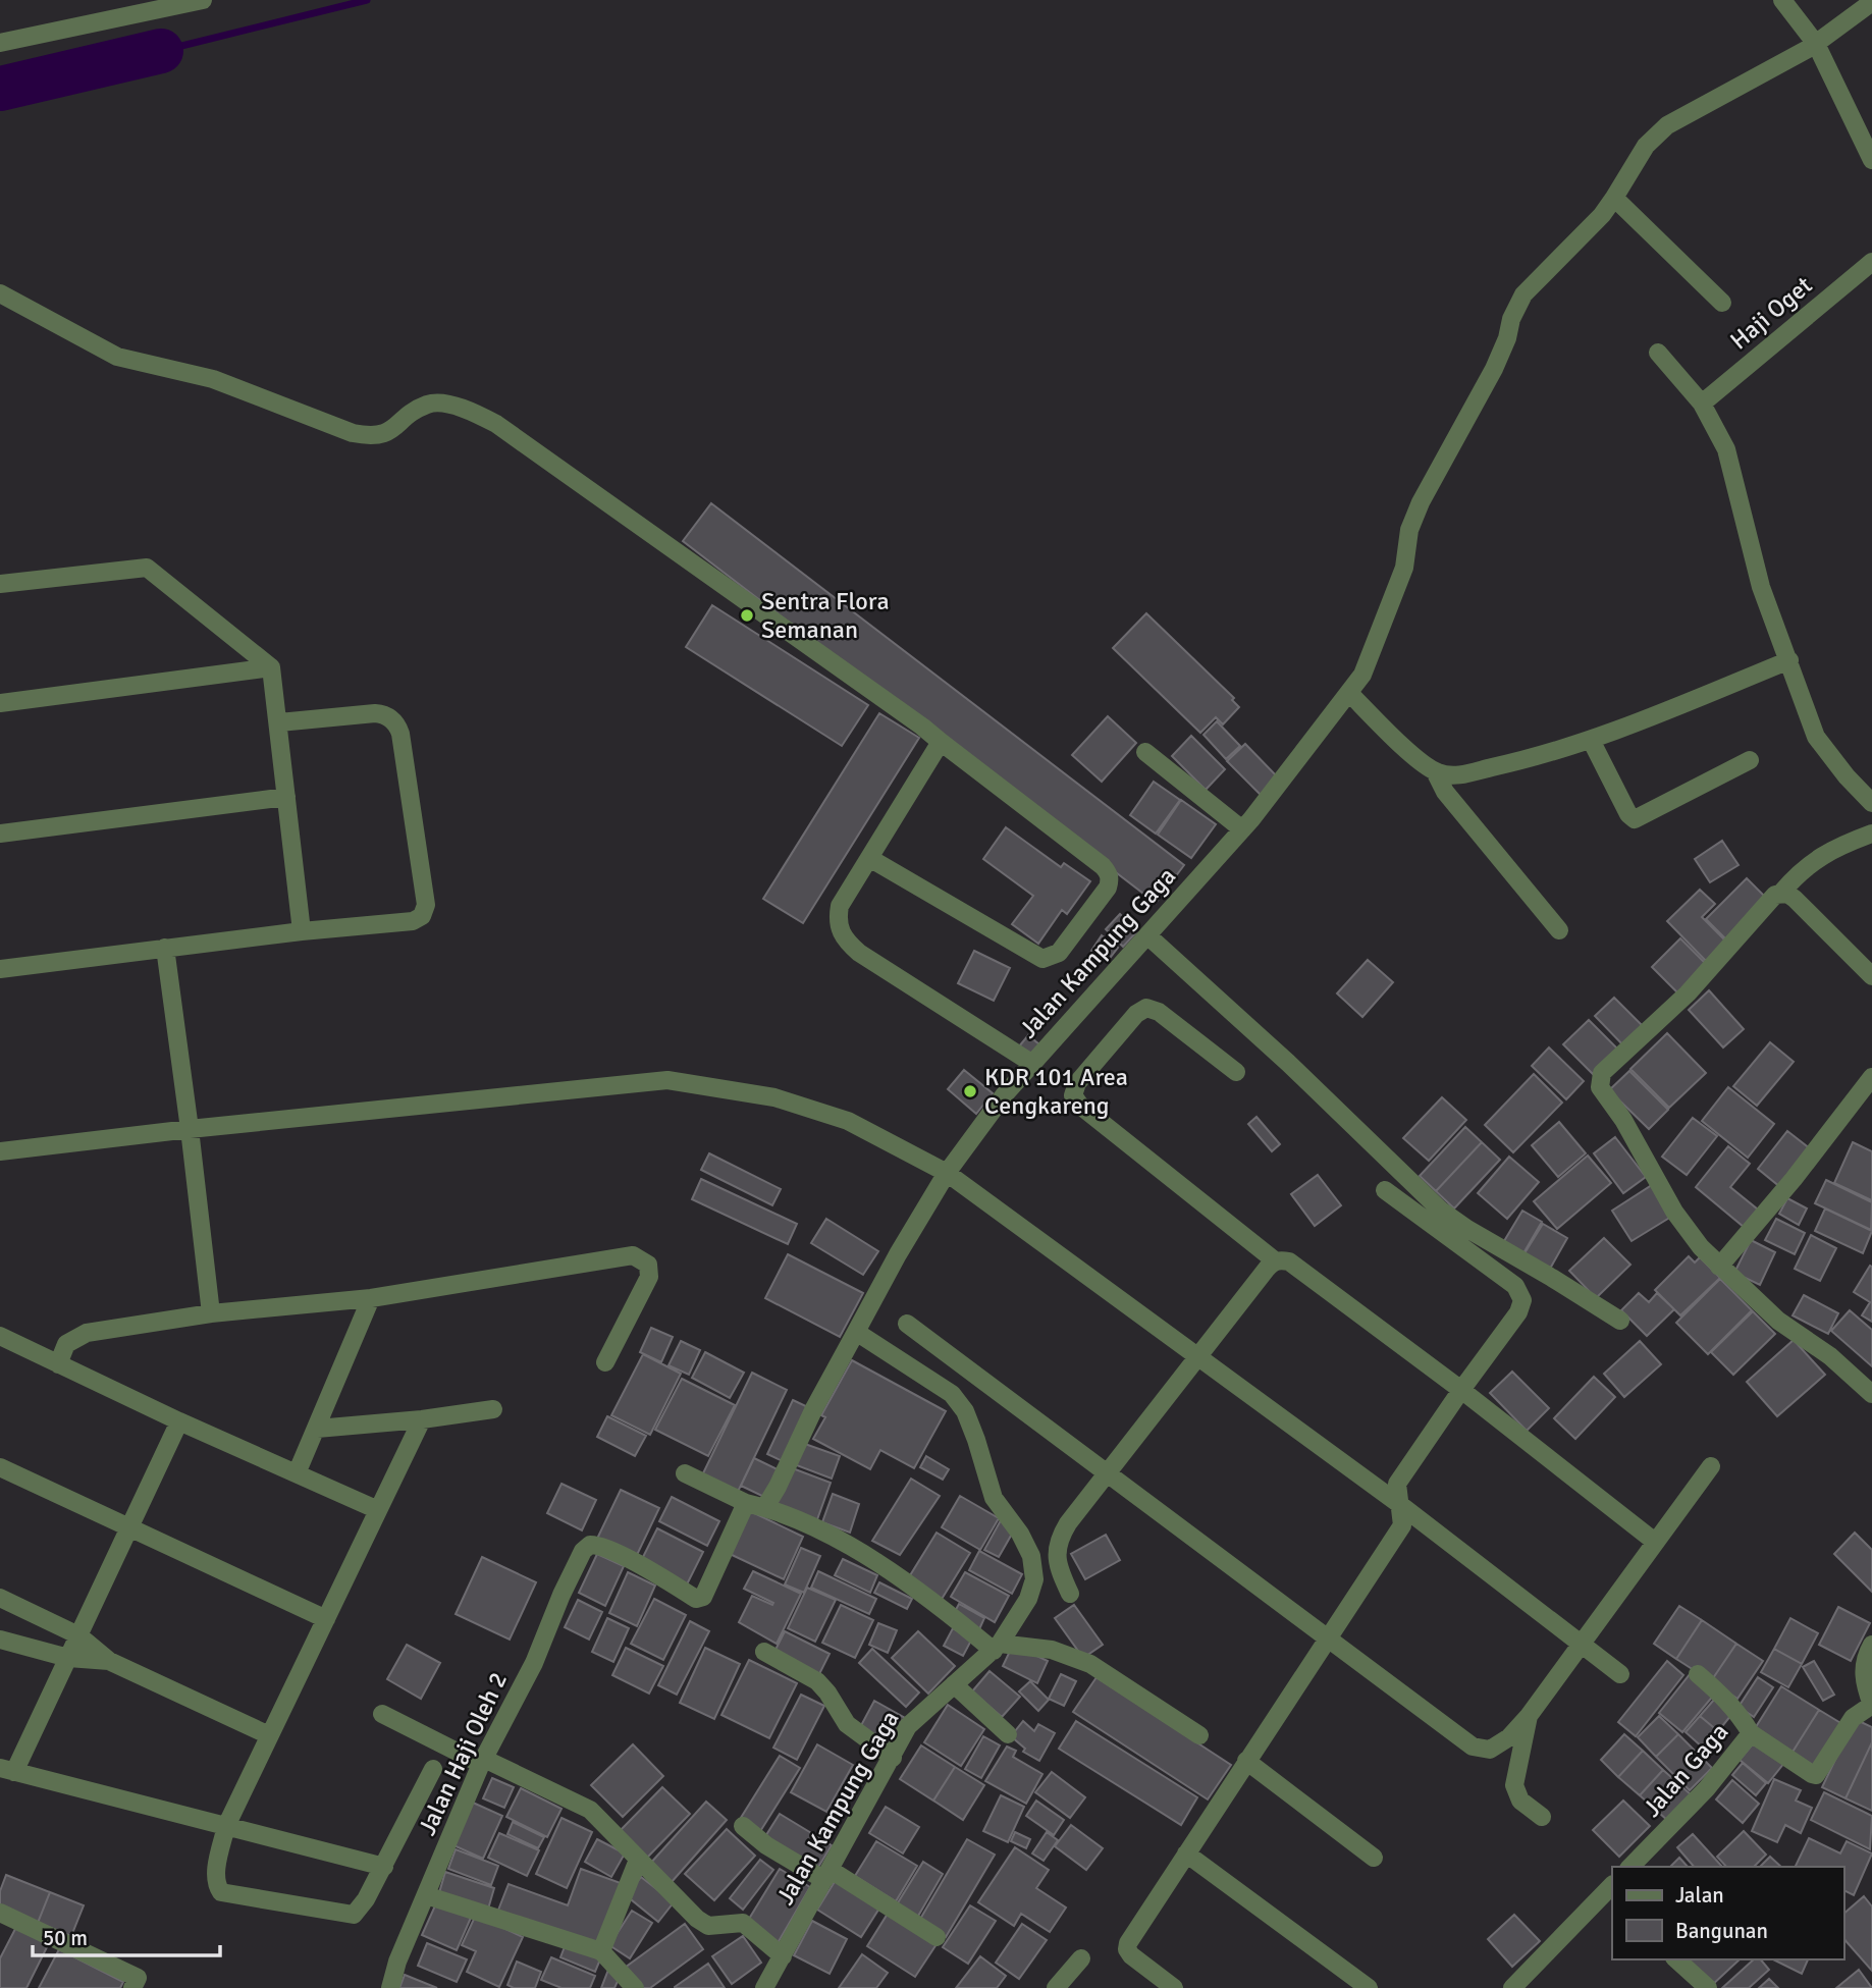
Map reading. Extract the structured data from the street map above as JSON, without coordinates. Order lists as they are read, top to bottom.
{
  "streets": {
    "street": [
      "Haji Oget",
      "Jalan Kampung Gaga",
      "Jalan Haji Oleh 2",
      "Jalan Gaga"
    ]
  },
  "places": ["Sentra Flora Semanan", "KDR 101 Area Cengkareng"],
  "legend": ["Jalan", "Bangunan"],
  "scale_bar": "50 m"
}
